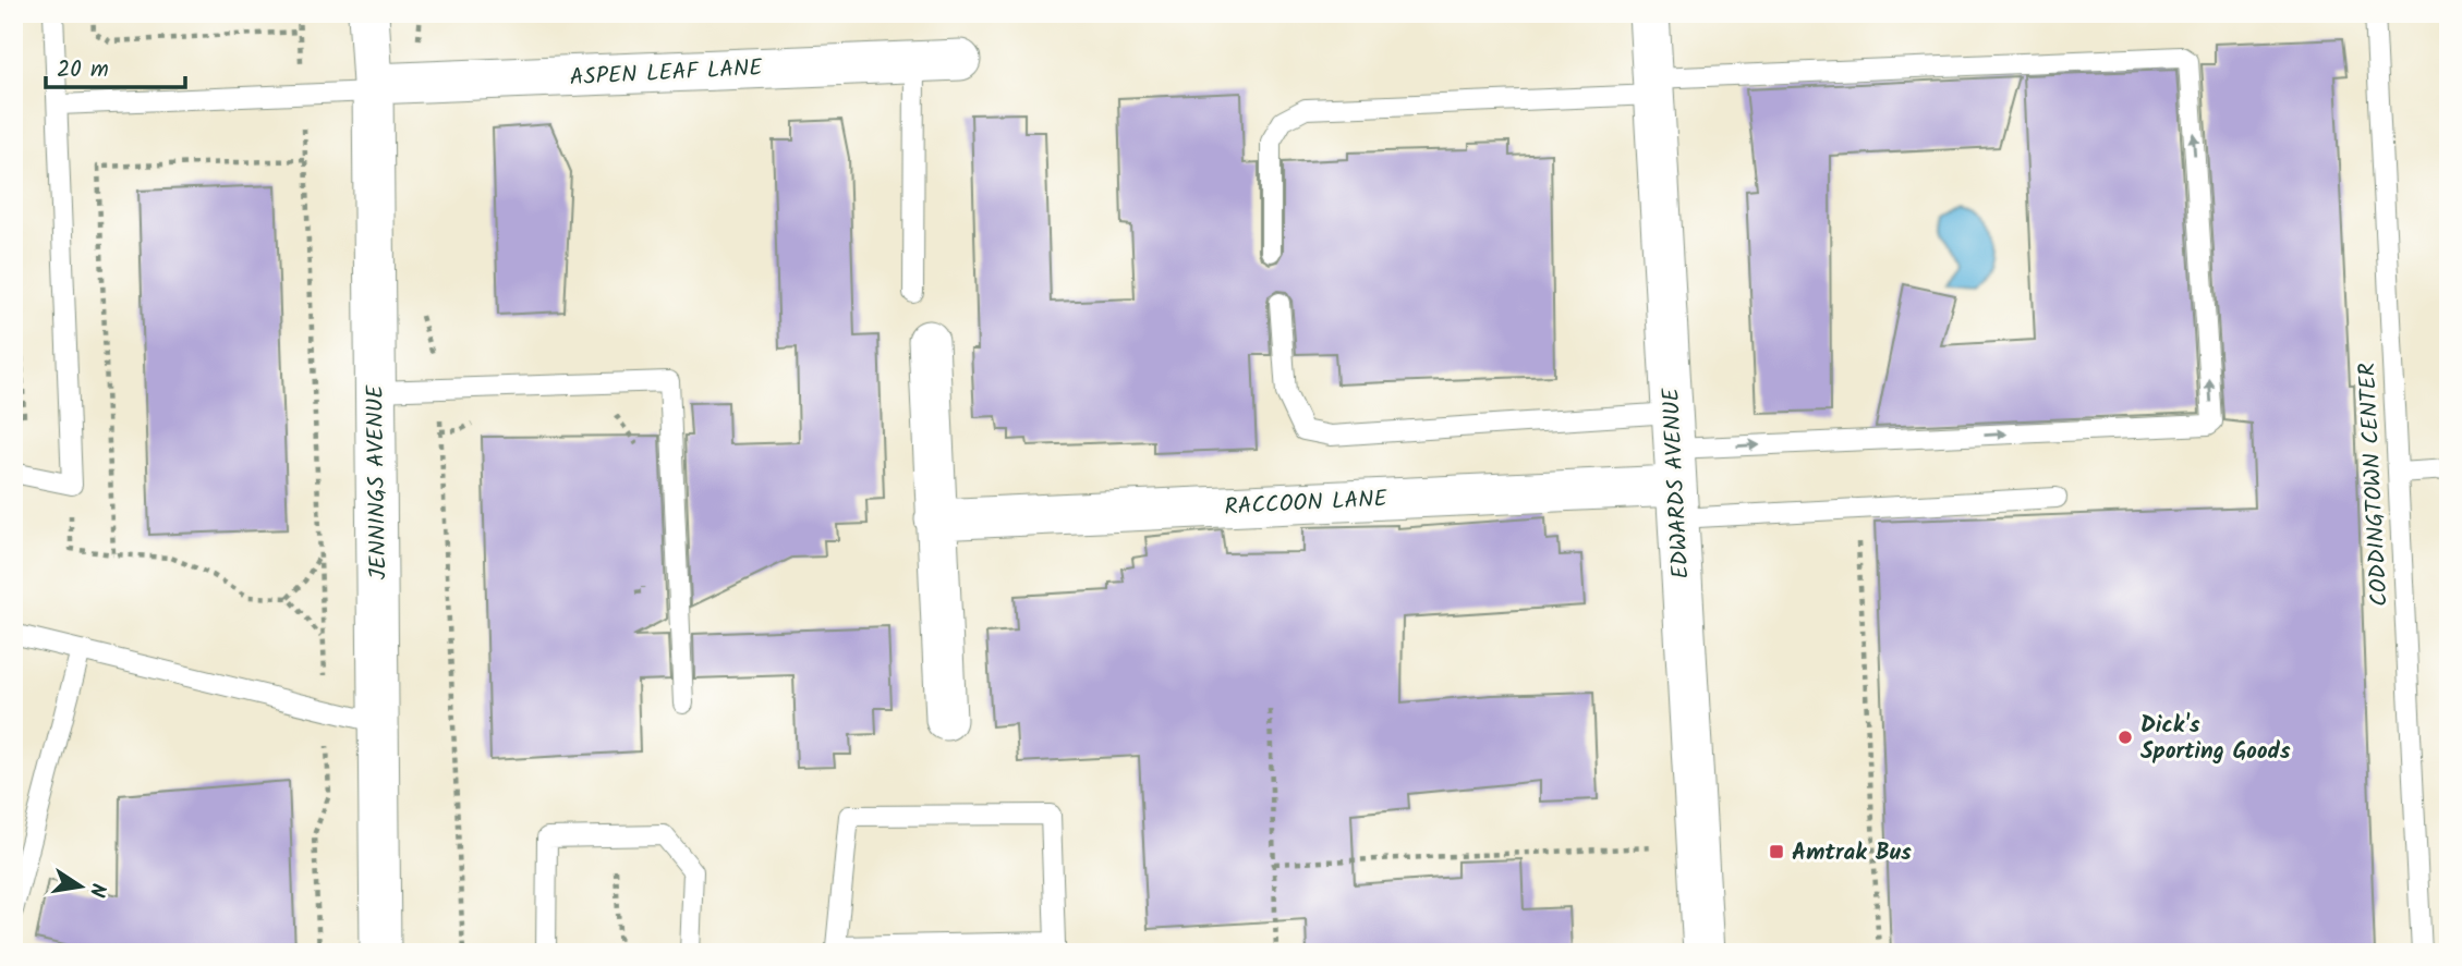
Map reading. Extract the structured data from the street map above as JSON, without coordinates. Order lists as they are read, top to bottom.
{
  "streets": {
    "street": [
      "ASPEN LEAF LANE",
      "JENNINGS AVENUE",
      "EDWARDS AVENUE",
      "RACCOON LANE"
    ],
    "lane": ["CODDINGTOWN CENTER"]
  },
  "crossings": [
    ["ASPEN LEAF LANE", "JENNINGS AVENUE"],
    ["EDWARDS AVENUE", "RACCOON LANE"]
  ],
  "places": {
    "other": ["Dick's Sporting Goods"],
    "transit": ["Amtrak Bus"]
  },
  "scale_bar": "20 m",
  "north": "right"
}
